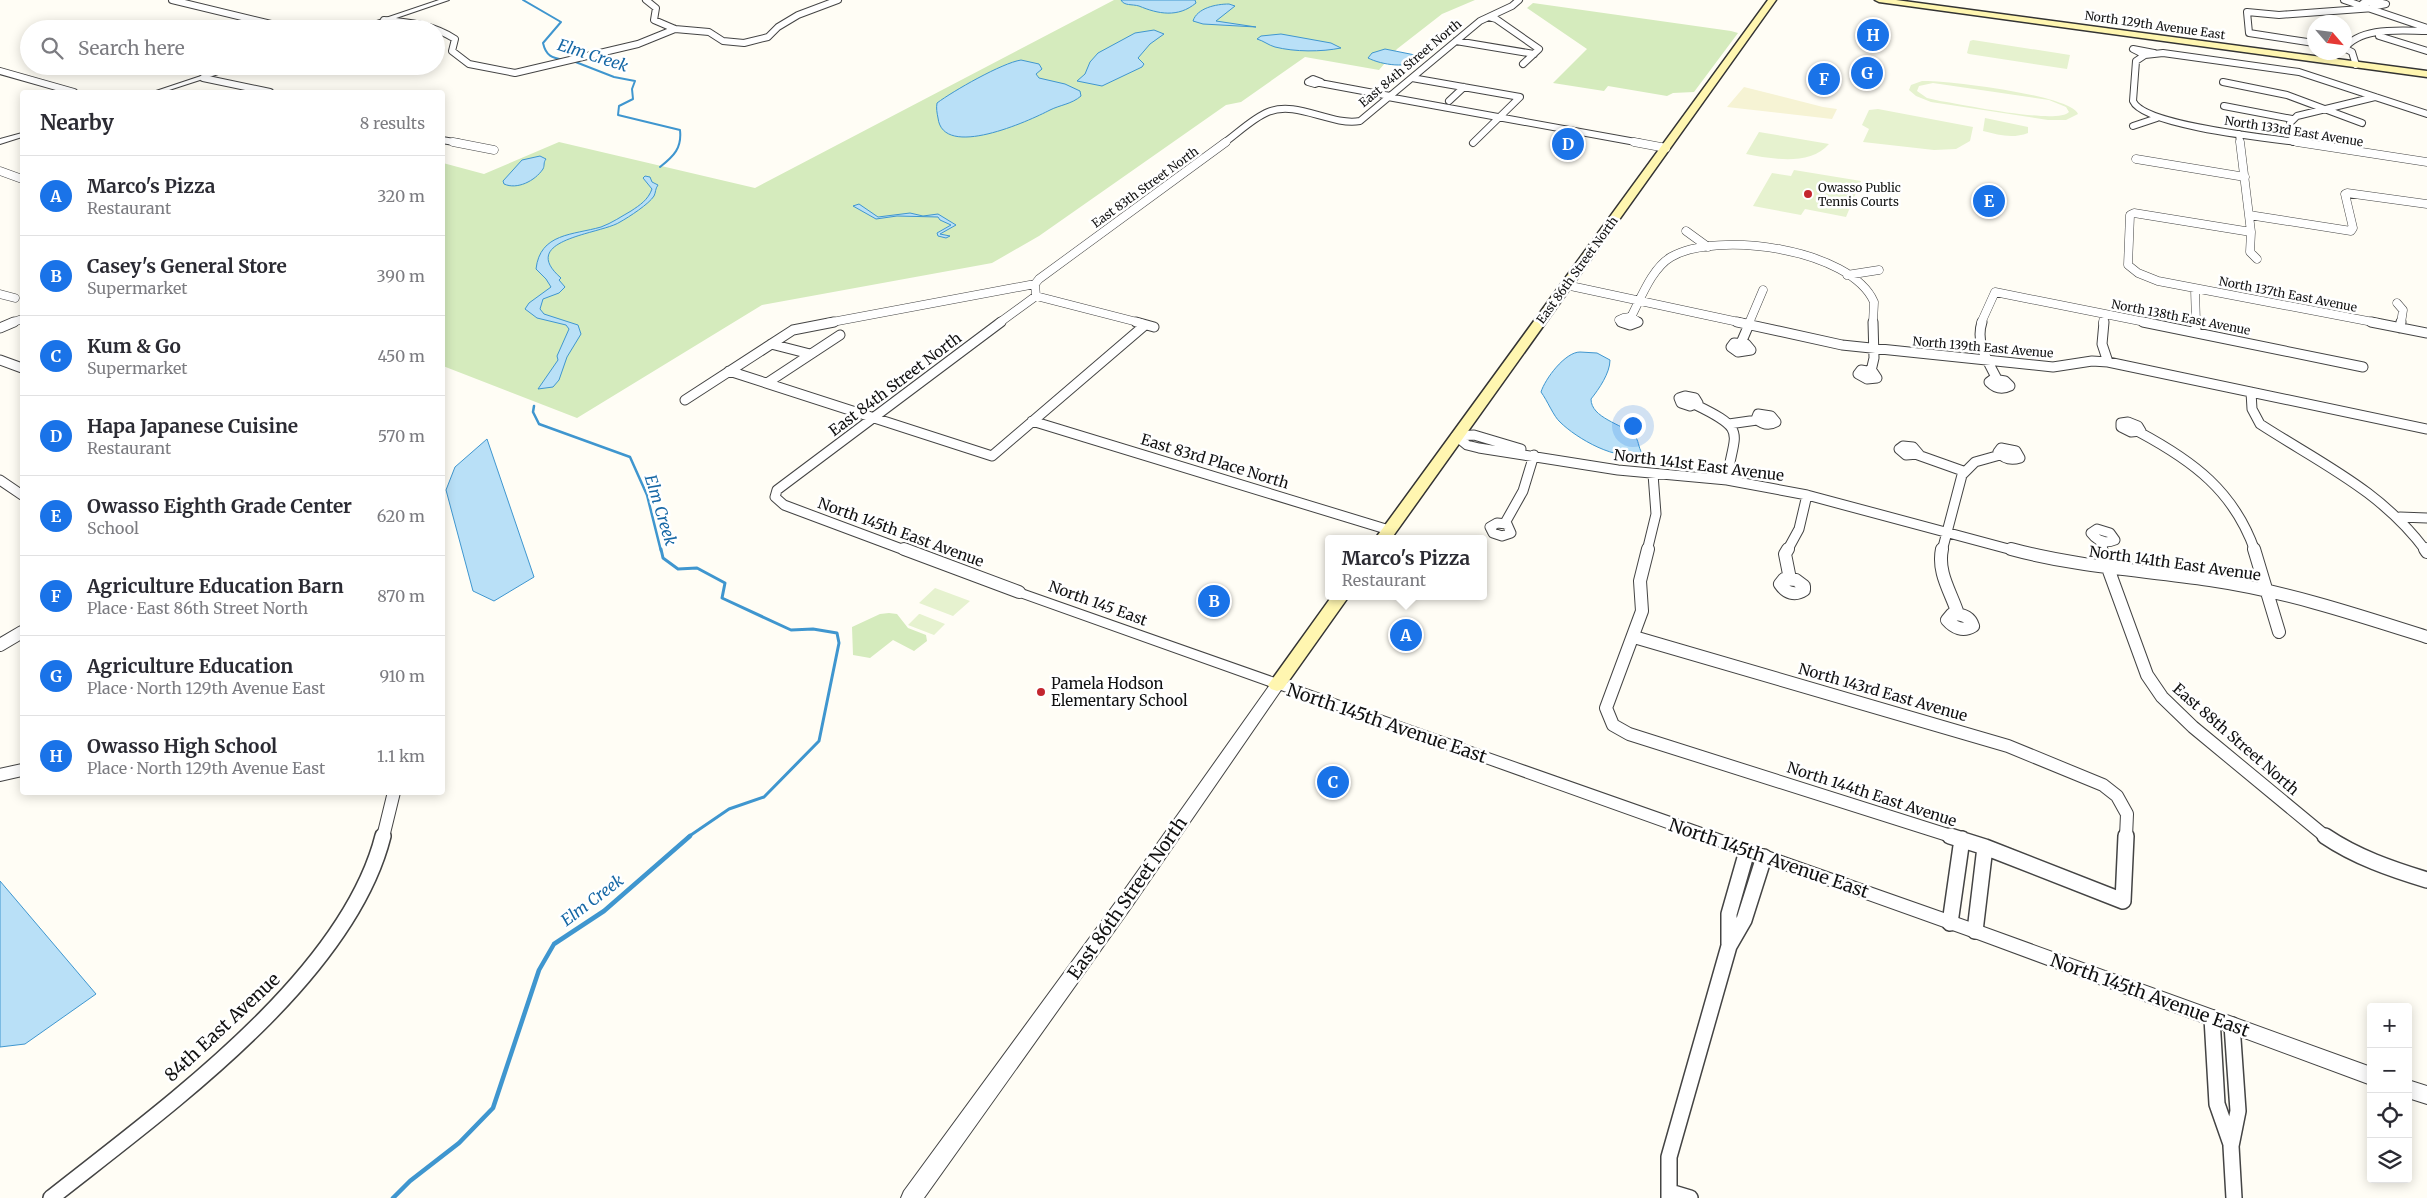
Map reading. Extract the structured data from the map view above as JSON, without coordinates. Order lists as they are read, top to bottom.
{
  "streets": {
    "main road": ["North 129th Avenue East", "East 86th Street North"],
    "street": [
      "East 84th Street North",
      "North 133rd East Avenue",
      "East 83th Street North",
      "North 137th East Avenue",
      "North 138th East Avenue",
      "North 139th East Avenue",
      "East 83rd Place North",
      "North 141st East Avenue",
      "North 145th East Avenue",
      "North 141th East Avenue",
      "North 145 East",
      "North 143rd East Avenue",
      "North 145th Avenue East",
      "East 88th Street North",
      "North 144th East Avenue",
      "84th East Avenue"
    ]
  },
  "crossings": [
    ["East 84th Street North", "East 83th Street North"],
    ["East 84th Street North", "North 145th East Avenue"],
    ["East 86th Street North", "North 139th East Avenue"],
    ["East 86th Street North", "East 83rd Place North"],
    ["East 86th Street North", "North 141st East Avenue"],
    ["East 86th Street North", "North 145th Avenue East"],
    ["North 138th East Avenue", "North 139th East Avenue"],
    ["North 141st East Avenue", "North 141th East Avenue"],
    ["North 145th East Avenue", "North 145 East"],
    ["North 141th East Avenue", "East 88th Street North"],
    ["North 145 East", "North 145th Avenue East"],
    ["North 143rd East Avenue", "North 144th East Avenue"]
  ],
  "water": ["Elm Creek"],
  "places": ["Owasso Public Tennis Courts", "Pamela Hodson Elementary School"],
  "north": "bottom right",
  "page": {
    "pins": [
      "H",
      "G",
      "F",
      "D",
      "E",
      "B",
      "A",
      "C"
    ],
    "search": "Search here",
    "heading": ["Nearby", "8 results"],
    "list": [
      {
        "mark": "A",
        "name": "Marco's Pizza",
        "note": "Restaurant",
        "value": "320 m"
      },
      {
        "mark": "B",
        "name": "Casey's General Store",
        "note": "Supermarket",
        "value": "390 m"
      },
      {
        "mark": "C",
        "name": "Kum & Go",
        "note": "Supermarket",
        "value": "450 m"
      },
      {
        "mark": "D",
        "name": "Hapa Japanese Cuisine",
        "note": "Restaurant",
        "value": "570 m"
      },
      {
        "mark": "E",
        "name": "Owasso Eighth Grade Center",
        "note": "School",
        "value": "620 m"
      },
      {
        "mark": "F",
        "name": "Agriculture Education Barn",
        "note": "Place · East 86th Street North",
        "value": "870 m"
      },
      {
        "mark": "G",
        "name": "Agriculture Education",
        "note": "Place · North 129th Avenue East",
        "value": "910 m"
      },
      {
        "mark": "H",
        "name": "Owasso High School",
        "note": "Place · North 129th Avenue East",
        "value": "1.1 km"
      }
    ],
    "popup": ["Marco's Pizza", "Restaurant"],
    "map_buttons": ["+", "−"]
  }
}
